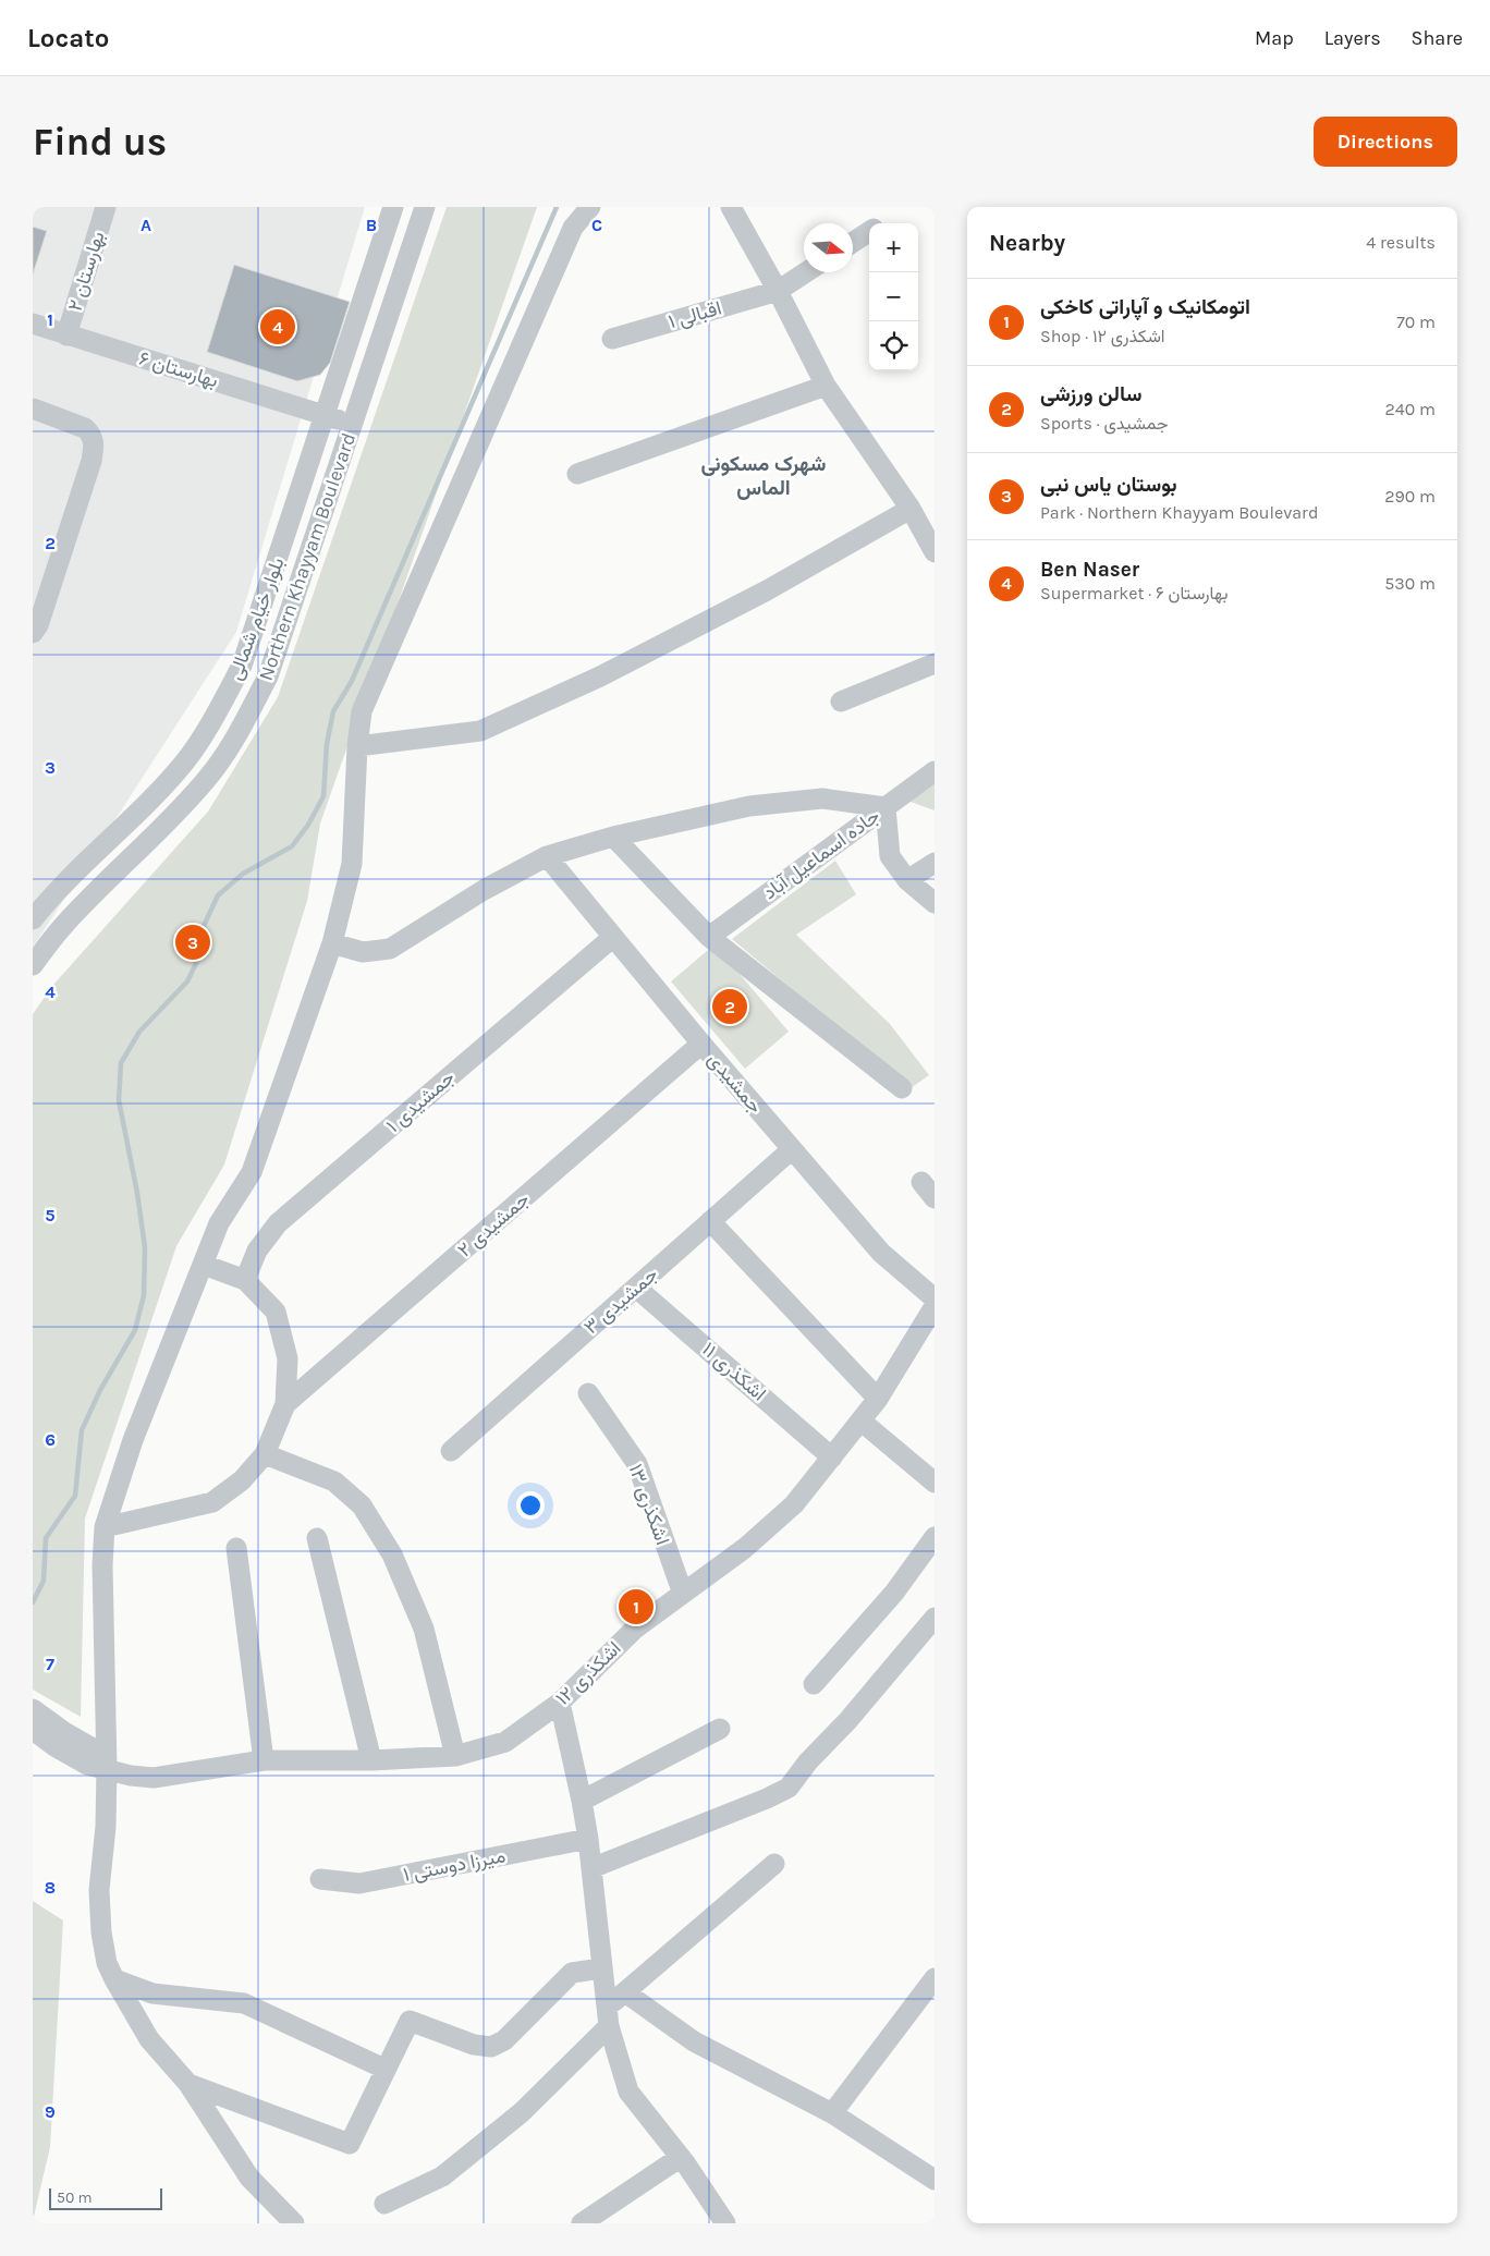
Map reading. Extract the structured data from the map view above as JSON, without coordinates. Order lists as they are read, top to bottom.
{
  "streets": {
    "street": [
      "بهارستان ۲",
      "اقبالی ۱",
      "بهارستان ۶",
      "Northern Khayyam Boulevard",
      "بلوار خیام شمالی",
      "جاده اسماعیل آباد",
      "جمشیدی",
      "جمشیدی ۱",
      "جمشیدی ۲",
      "جمشیدی ۳",
      "اشکذری ۱۱",
      "اشکذری ۱۳",
      "اشکذری ۱۲",
      "میرزا دوستی ۱"
    ]
  },
  "crossings": [
    ["بهارستان ۲", "بهارستان ۶"],
    ["بهارستان ۶", "Northern Khayyam Boulevard"],
    ["بهارستان ۶", "بلوار خیام شمالی"],
    ["Northern Khayyam Boulevard", "بلوار خیام شمالی"],
    ["جمشیدی", "جمشیدی ۱"],
    ["جمشیدی", "جمشیدی ۲"],
    ["جمشیدی", "جمشیدی ۳"],
    ["جمشیدی ۳", "اشکذری ۱۱"],
    ["اشکذری ۱۱", "اشکذری ۱۲"],
    ["اشکذری ۱۳", "اشکذری ۱۲"]
  ],
  "districts": ["شهرک مسکونی الماس"],
  "scale_bar": "50 m",
  "north": "right",
  "page": {
    "header": "Locato",
    "nav": ["Map", "Layers", "Share"],
    "buttons": "Directions",
    "title": "Find us",
    "heading": ["Nearby", "4 results"],
    "map_buttons": ["+", "−"],
    "list": [
      {
        "mark": "1",
        "name": "اتومکانیک و آپاراتی کاخکی",
        "note": "Shop · اشکذری ۱۲",
        "value": "70 m"
      },
      {
        "mark": "2",
        "name": "سالن ورزشی",
        "note": "Sports · جمشیدی",
        "value": "240 m"
      },
      {
        "mark": "3",
        "name": "بوستان یاس نبی",
        "note": "Park · Northern Khayyam Boulevard",
        "value": "290 m"
      },
      {
        "mark": "4",
        "name": "Ben Naser",
        "note": "Supermarket · بهارستان ۶",
        "value": "530 m"
      }
    ],
    "pins": [
      "4",
      "3",
      "2",
      "1"
    ],
    "scale": "50 m"
  },
  "grid": {
    "columns": ["A", "B", "C"],
    "rows": [
      "1",
      "2",
      "3",
      "4",
      "5",
      "6",
      "7",
      "8",
      "9"
    ]
  }
}
